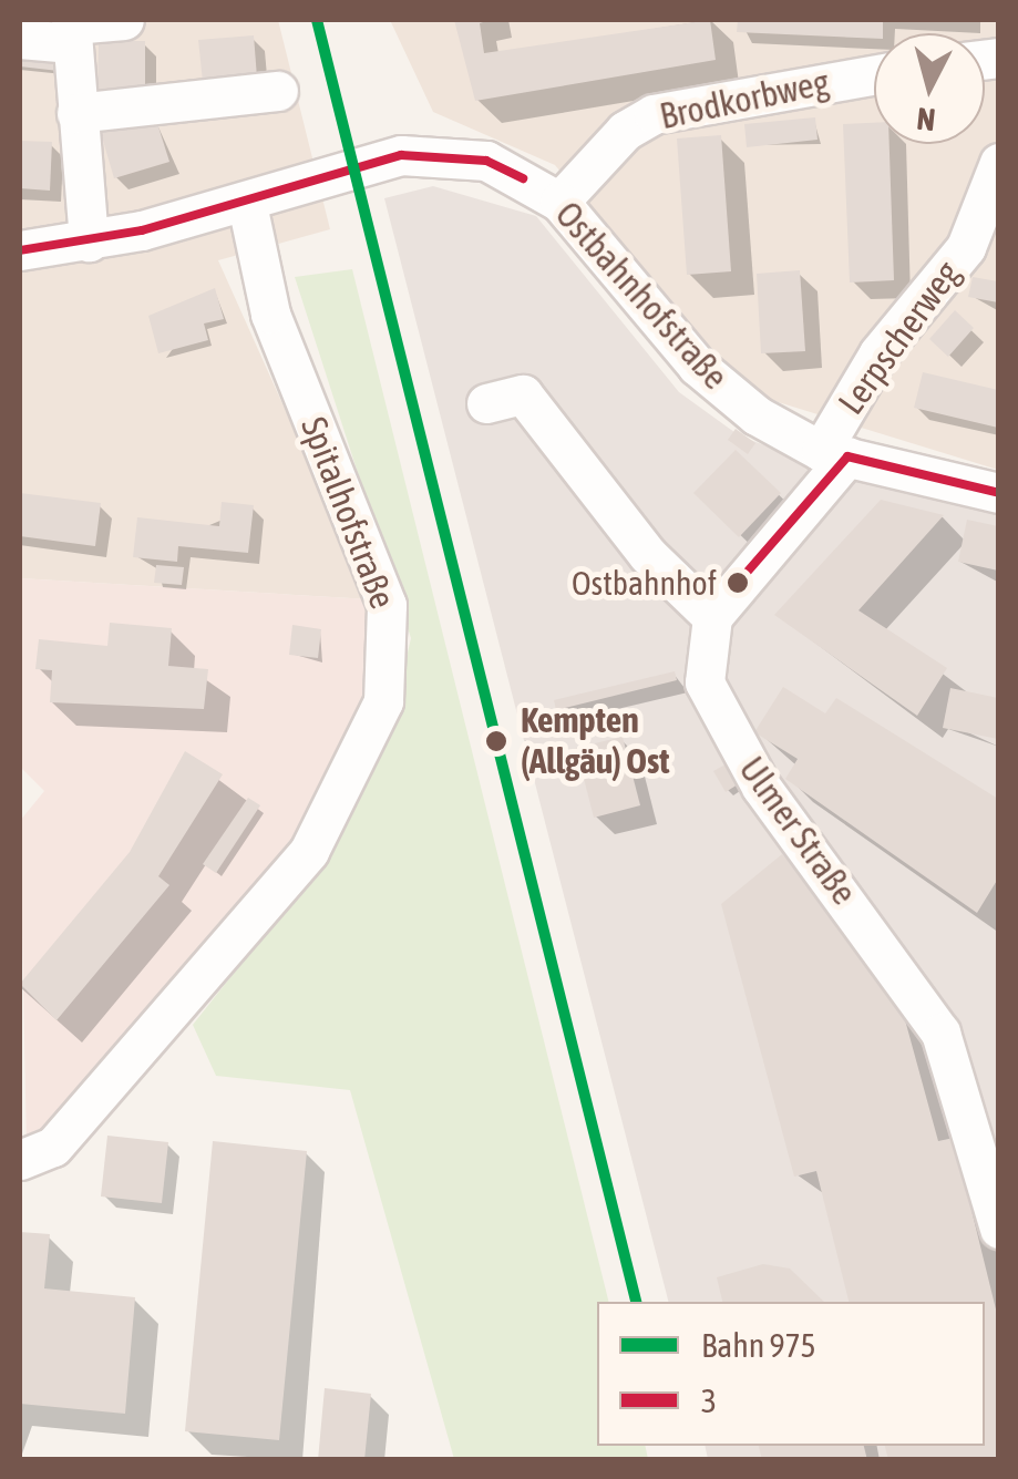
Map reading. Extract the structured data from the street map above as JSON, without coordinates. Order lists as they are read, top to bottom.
{
  "streets": {
    "street": [
      "Brodkorbweg",
      "Ostbahnhofstraße",
      "Lerpscherweg",
      "Spitalhofstraße",
      "Ulmer Straße"
    ]
  },
  "crossings": [
    ["Brodkorbweg", "Ostbahnhofstraße"],
    ["Ostbahnhofstraße", "Lerpscherweg"],
    ["Ostbahnhofstraße", "Spitalhofstraße"]
  ],
  "places": ["Ostbahnhof", "Kempten (Allgäu) Ost"],
  "lines": ["rail line 975", "transit line 3"],
  "legend": ["Bahn 975", "3"],
  "north": "bottom"
}
